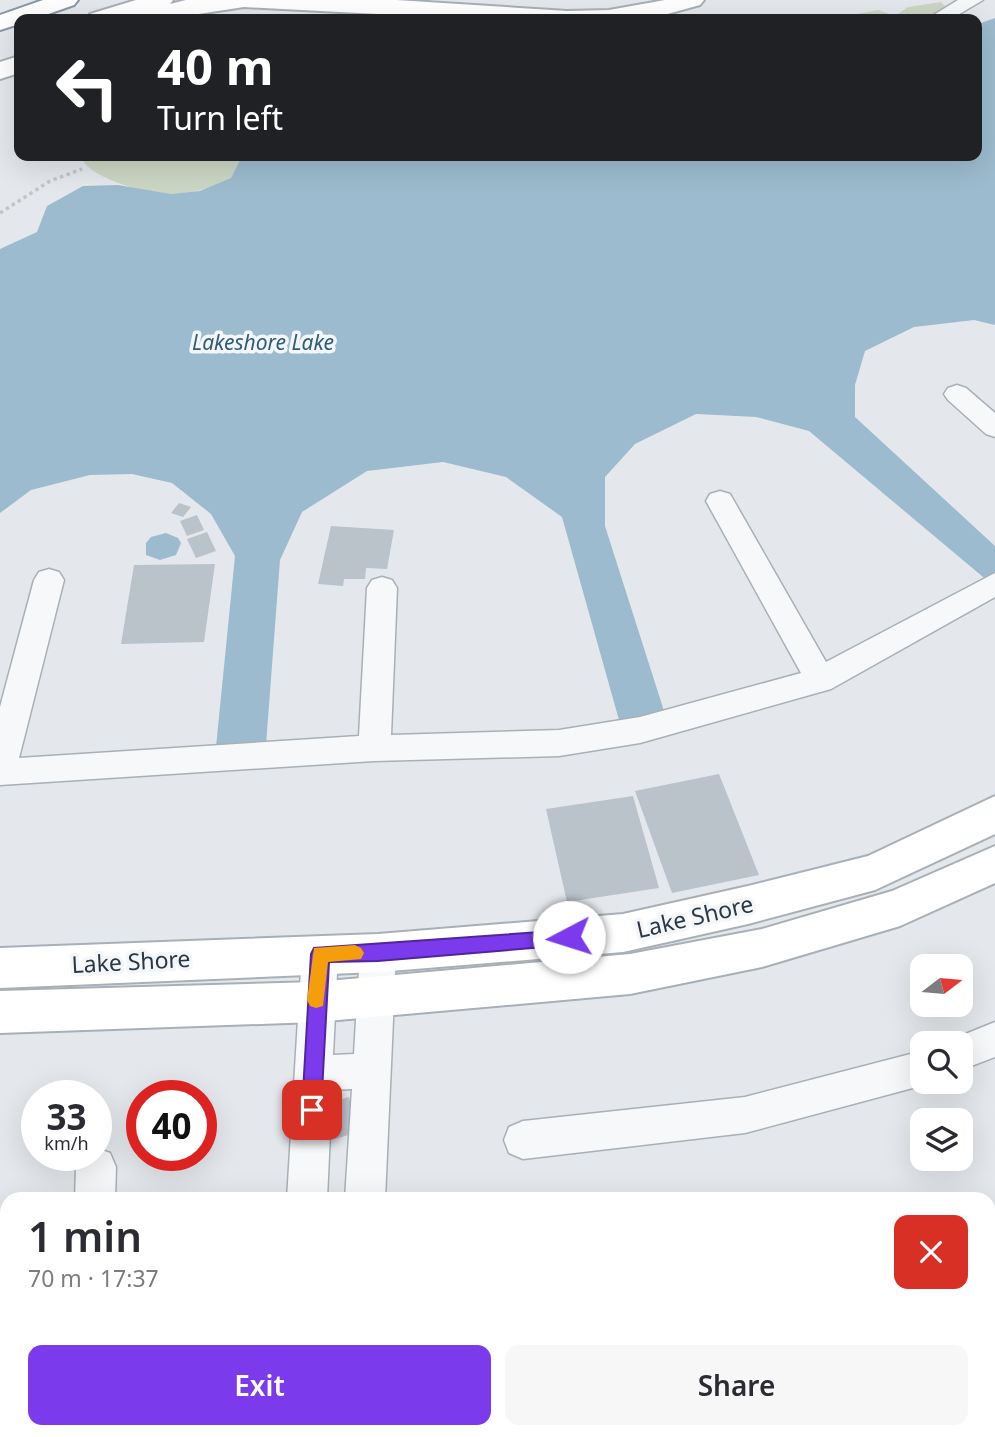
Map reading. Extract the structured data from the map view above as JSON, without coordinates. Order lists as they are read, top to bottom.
{
  "streets": {
    "main road": ["Lake Shore"]
  },
  "water": ["Lakeshore Lake"],
  "north": "right",
  "page": {
    "turn": ["40 m", "Turn left"],
    "speed": "33 km/h",
    "limit": "40",
    "heading": ["1 min", "70 m · 17:37"],
    "buttons": ["Exit", "Share"]
  }
}
